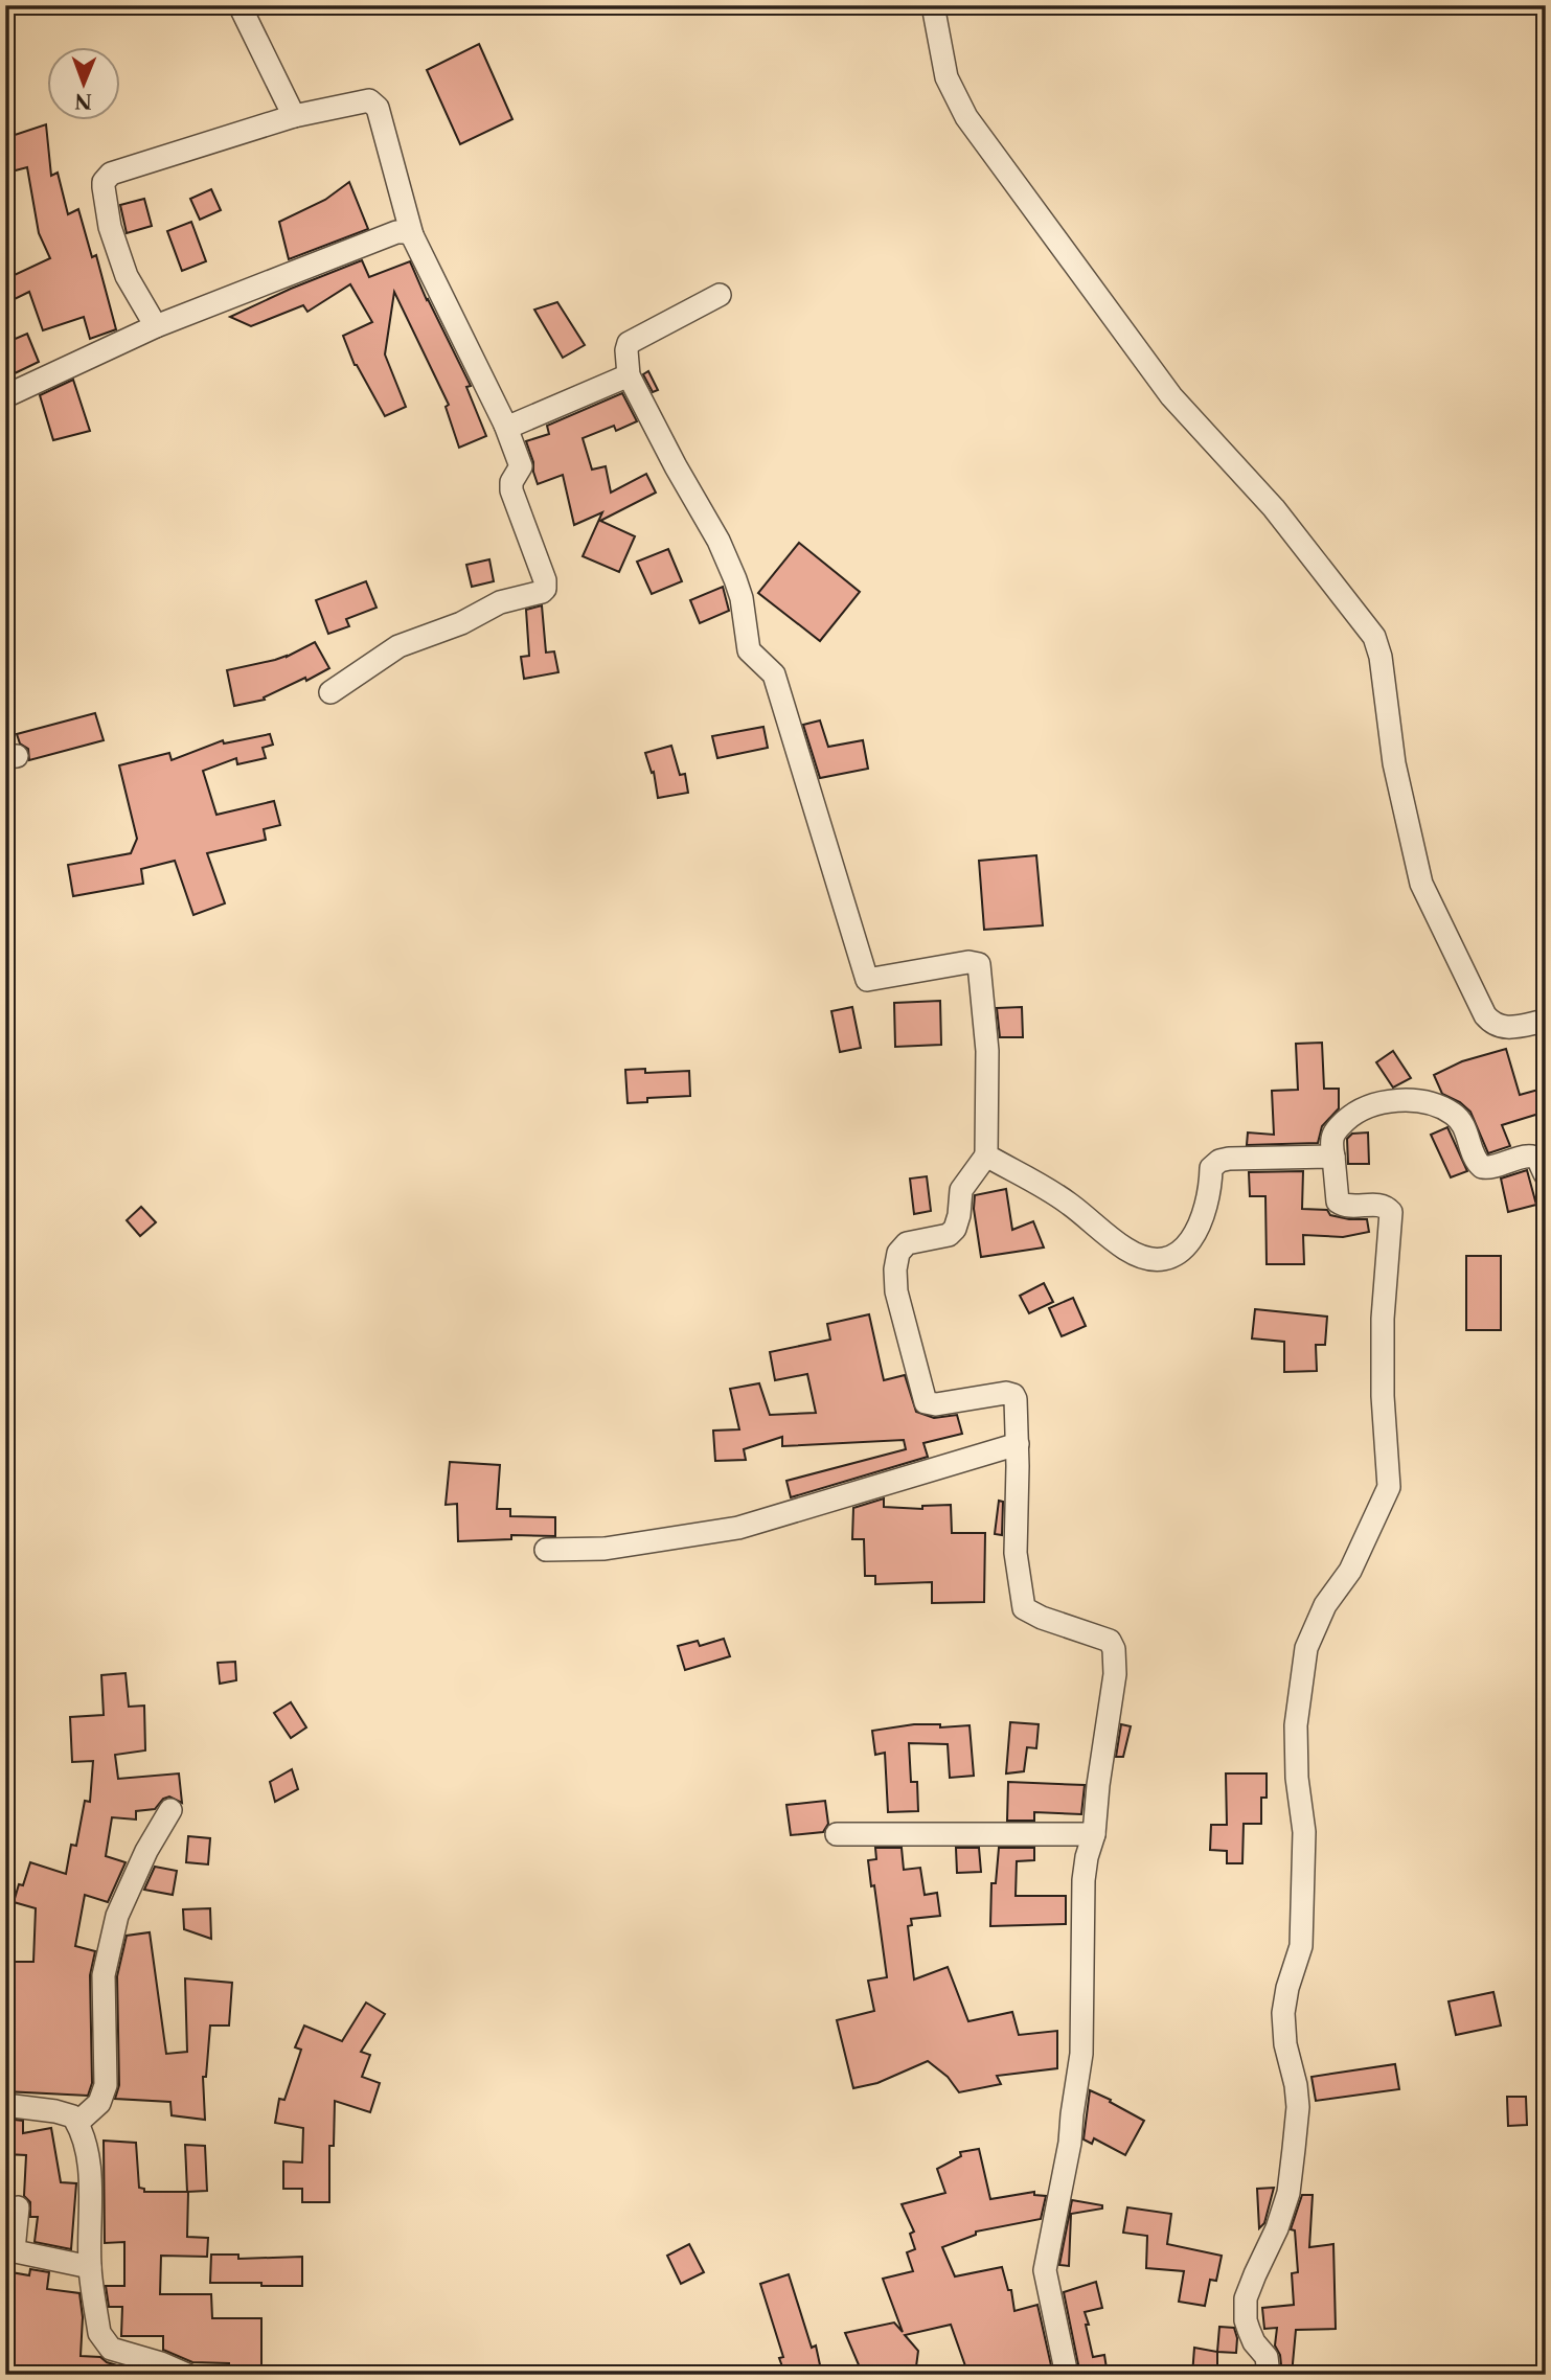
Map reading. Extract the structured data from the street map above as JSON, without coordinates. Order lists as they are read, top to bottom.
{
  "north": "bottom"
}
